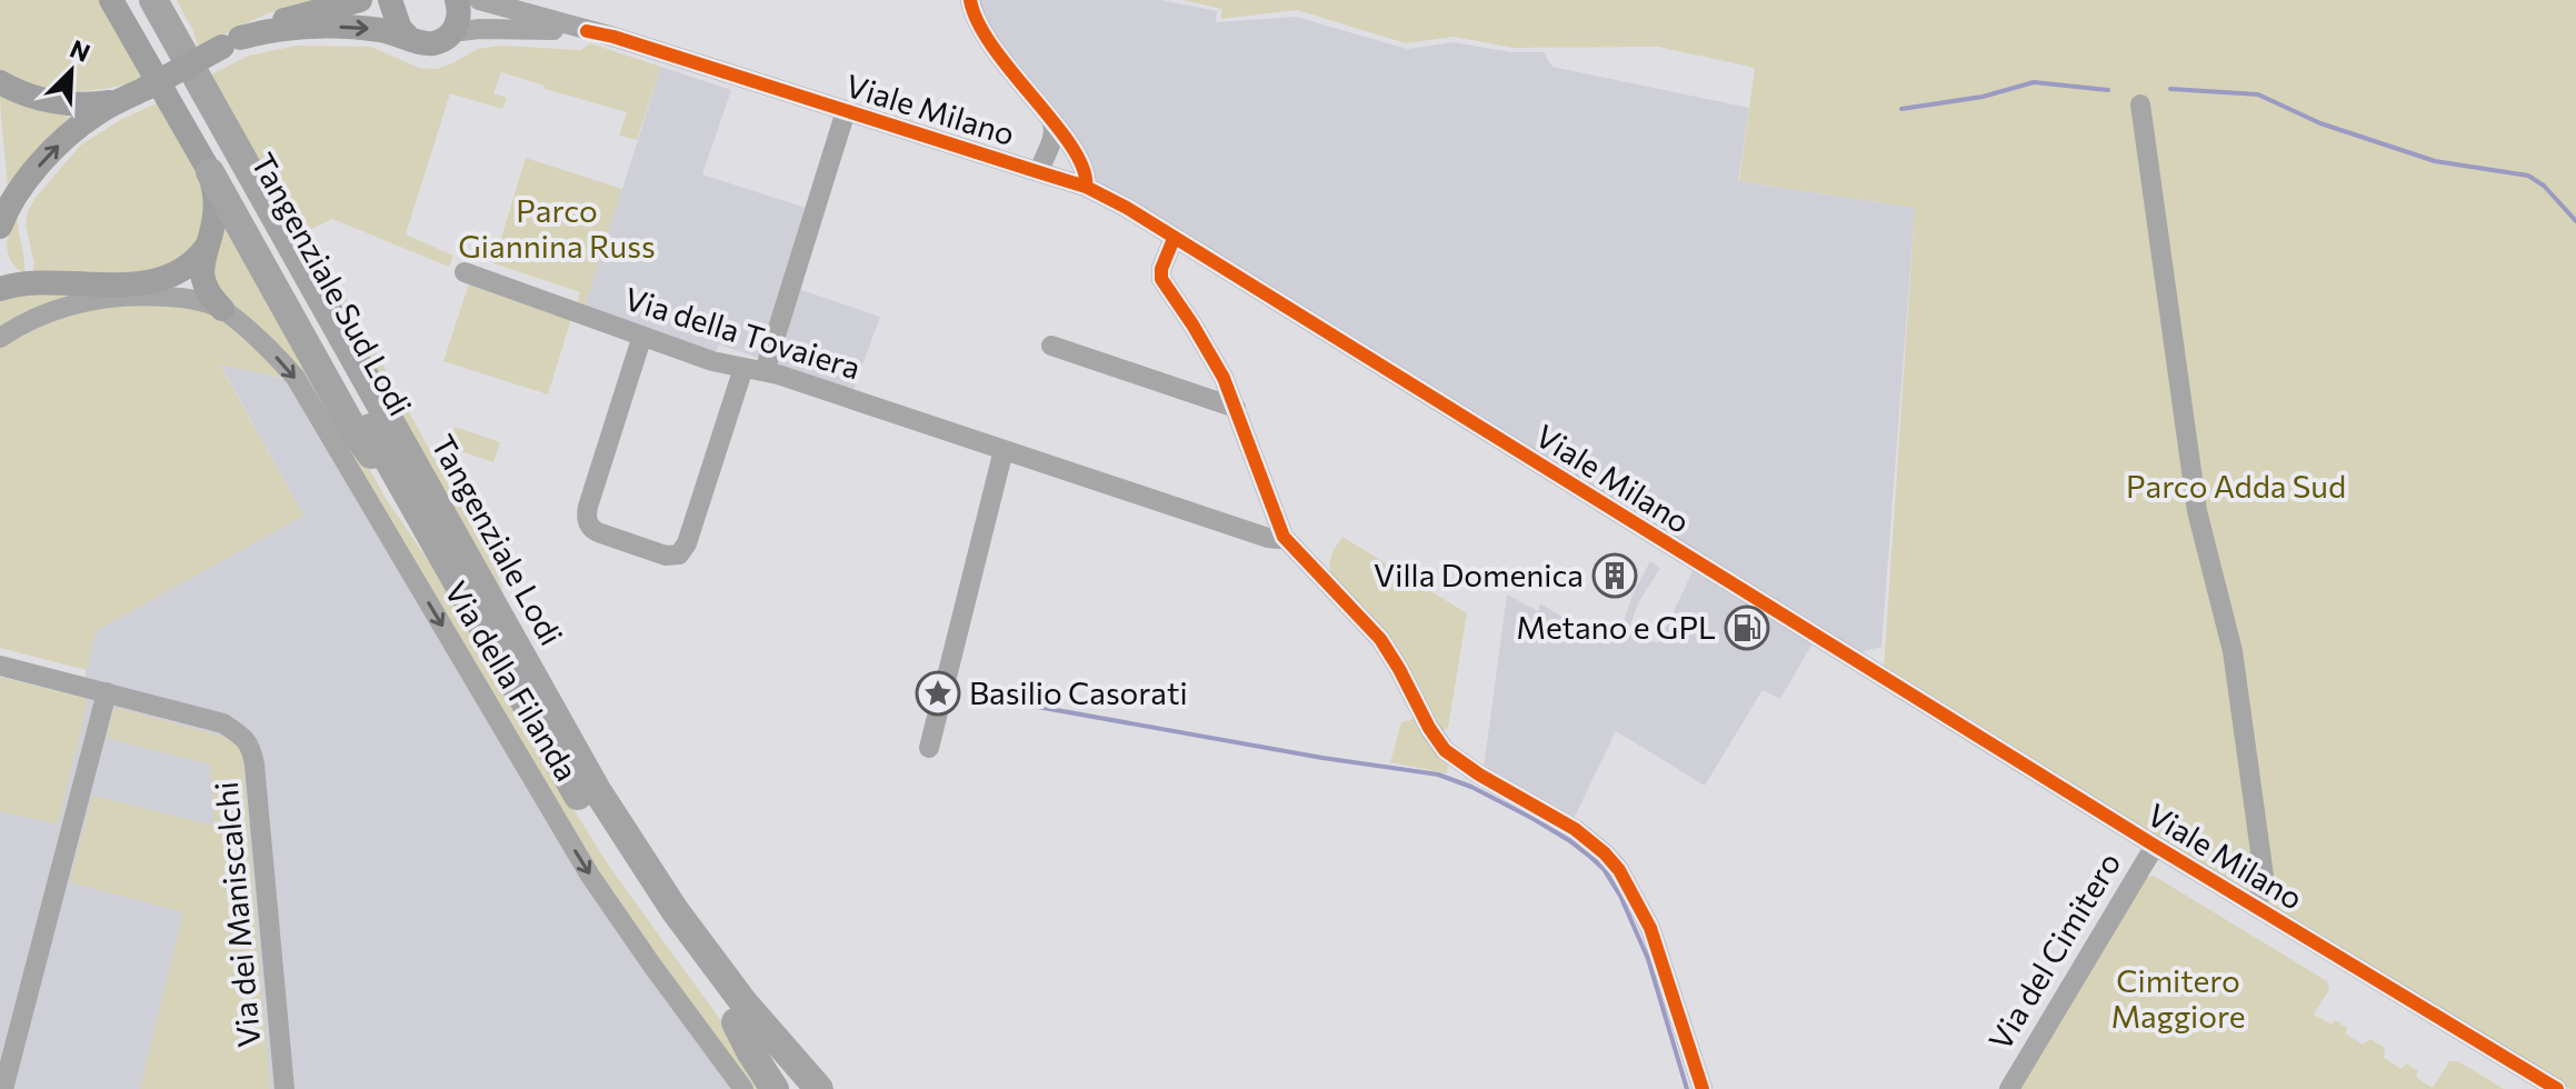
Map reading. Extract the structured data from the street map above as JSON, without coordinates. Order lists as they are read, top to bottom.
{
  "streets": {
    "highway": ["Tangenziale Sud Lodi", "Tangenziale Lodi"],
    "street": [
      "Viale Milano",
      "Via della Tovaiera",
      "Via della Filanda",
      "Via dei Maniscalchi",
      "Via del Cimitero"
    ]
  },
  "crossings": [
    ["Viale Milano", "Via del Cimitero"],
    ["Tangenziale Sud Lodi", "Tangenziale Lodi"]
  ],
  "one_way": ["Via della Filanda"],
  "parks": ["Parco Giannina Russ", "Parco Adda Sud", "Cimitero Maggiore"],
  "places": {
    "building": ["Villa Domenica"],
    "fuel station": ["Metano e GPL"],
    "place": ["Basilio Casorati"]
  },
  "north": "top right"
}
